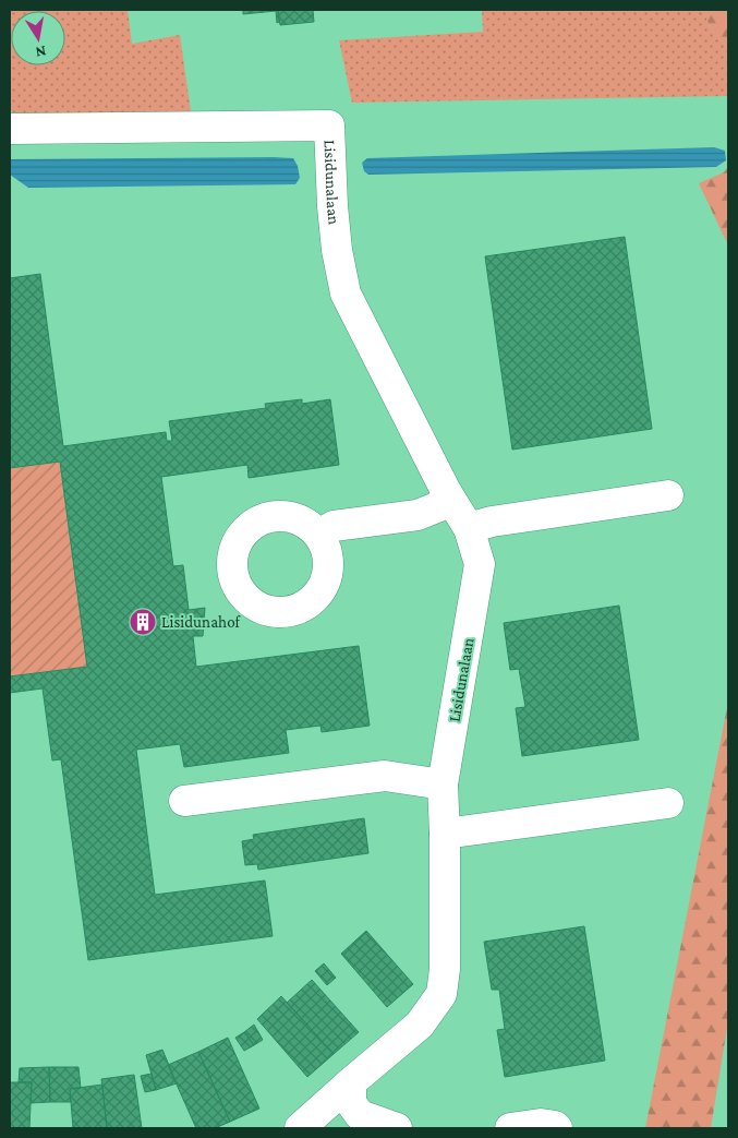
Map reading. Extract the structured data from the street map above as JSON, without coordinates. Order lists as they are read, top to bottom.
{
  "streets": {
    "street": ["Lisidunalaan"]
  },
  "places": {
    "building": ["Lisidunahof"]
  },
  "north": "bottom"
}
